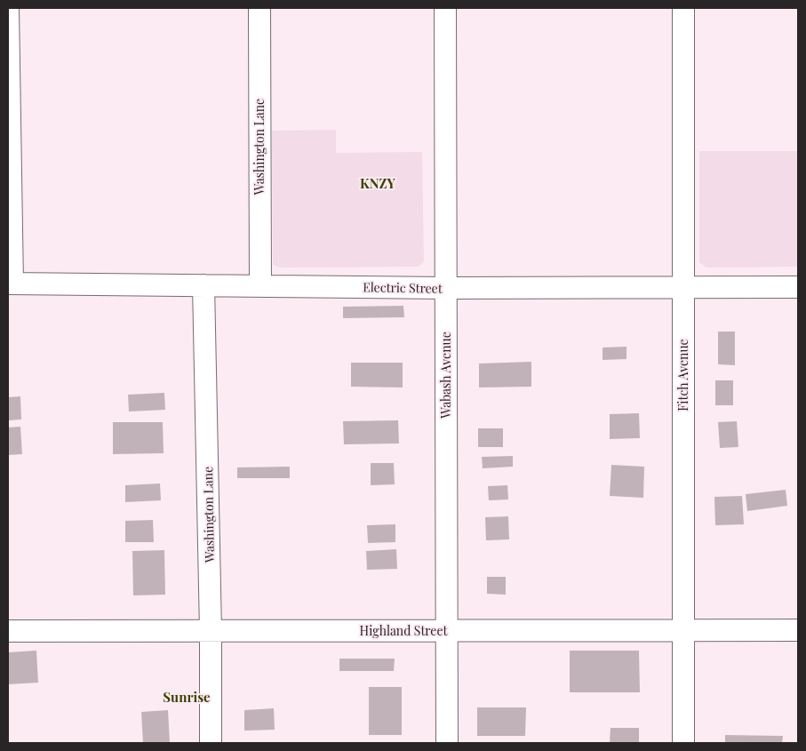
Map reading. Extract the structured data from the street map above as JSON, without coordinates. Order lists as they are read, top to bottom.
{
  "streets": {
    "street": [
      "Washington Lane",
      "Electric Street",
      "Wabash Avenue",
      "Fitch Avenue",
      "Highland Street"
    ]
  },
  "crossings": [
    ["Washington Lane", "Electric Street"],
    ["Washington Lane", "Highland Street"],
    ["Electric Street", "Wabash Avenue"],
    ["Electric Street", "Fitch Avenue"],
    ["Wabash Avenue", "Highland Street"],
    ["Fitch Avenue", "Highland Street"]
  ],
  "districts": ["KNZY", "Sunrise"]
}
